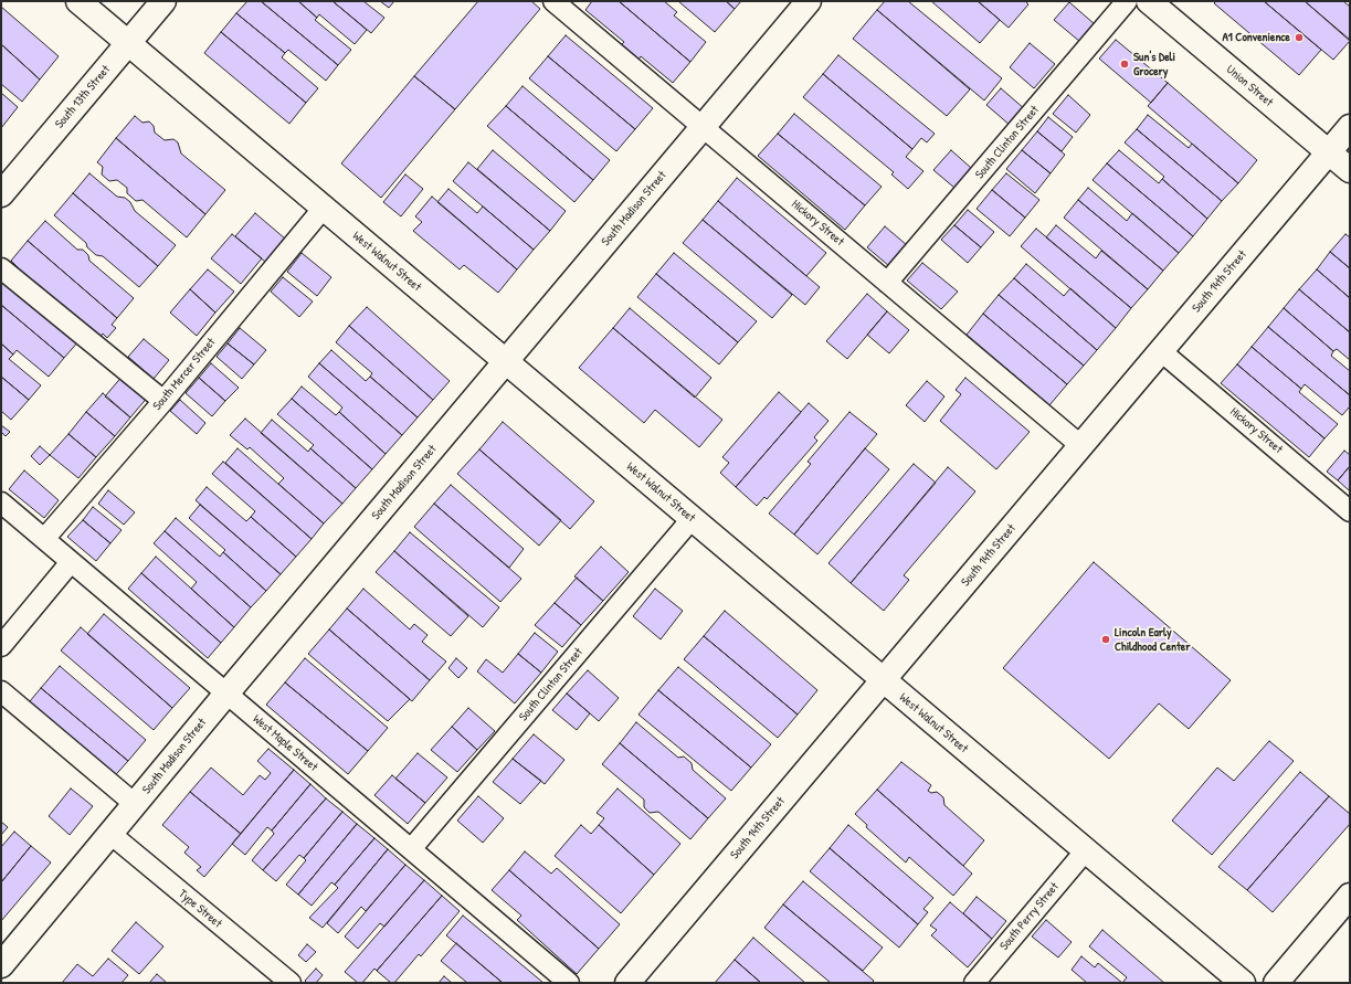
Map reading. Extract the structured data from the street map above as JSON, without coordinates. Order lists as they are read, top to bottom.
{
  "streets": {
    "street": [
      "Union Street",
      "South 13th Street",
      "South Madison Street",
      "West Walnut Street",
      "South 14th Street"
    ],
    "lane": [
      "South Clinton Street",
      "Hickory Street",
      "South Mercer Street",
      "West Maple Street",
      "Type Street",
      "South Perry Street"
    ]
  },
  "crossings": [
    ["Union Street", "South 14th Street"],
    ["South 13th Street", "West Walnut Street"],
    ["South Clinton Street", "Hickory Street"],
    ["South Clinton Street", "West Walnut Street"],
    ["South Clinton Street", "West Maple Street"],
    ["South Madison Street", "Hickory Street"],
    ["South Madison Street", "West Walnut Street"],
    ["South Madison Street", "West Maple Street"],
    ["South Madison Street", "Type Street"],
    ["Hickory Street", "South 14th Street"],
    ["West Walnut Street", "South 14th Street"],
    ["West Walnut Street", "South Mercer Street"],
    ["West Walnut Street", "South Perry Street"],
    ["South Mercer Street", "West Maple Street"]
  ],
  "places": ["A1 Convenience", "Sun's Deli Grocery", "Lincoln Early Childhood Center"]
}
